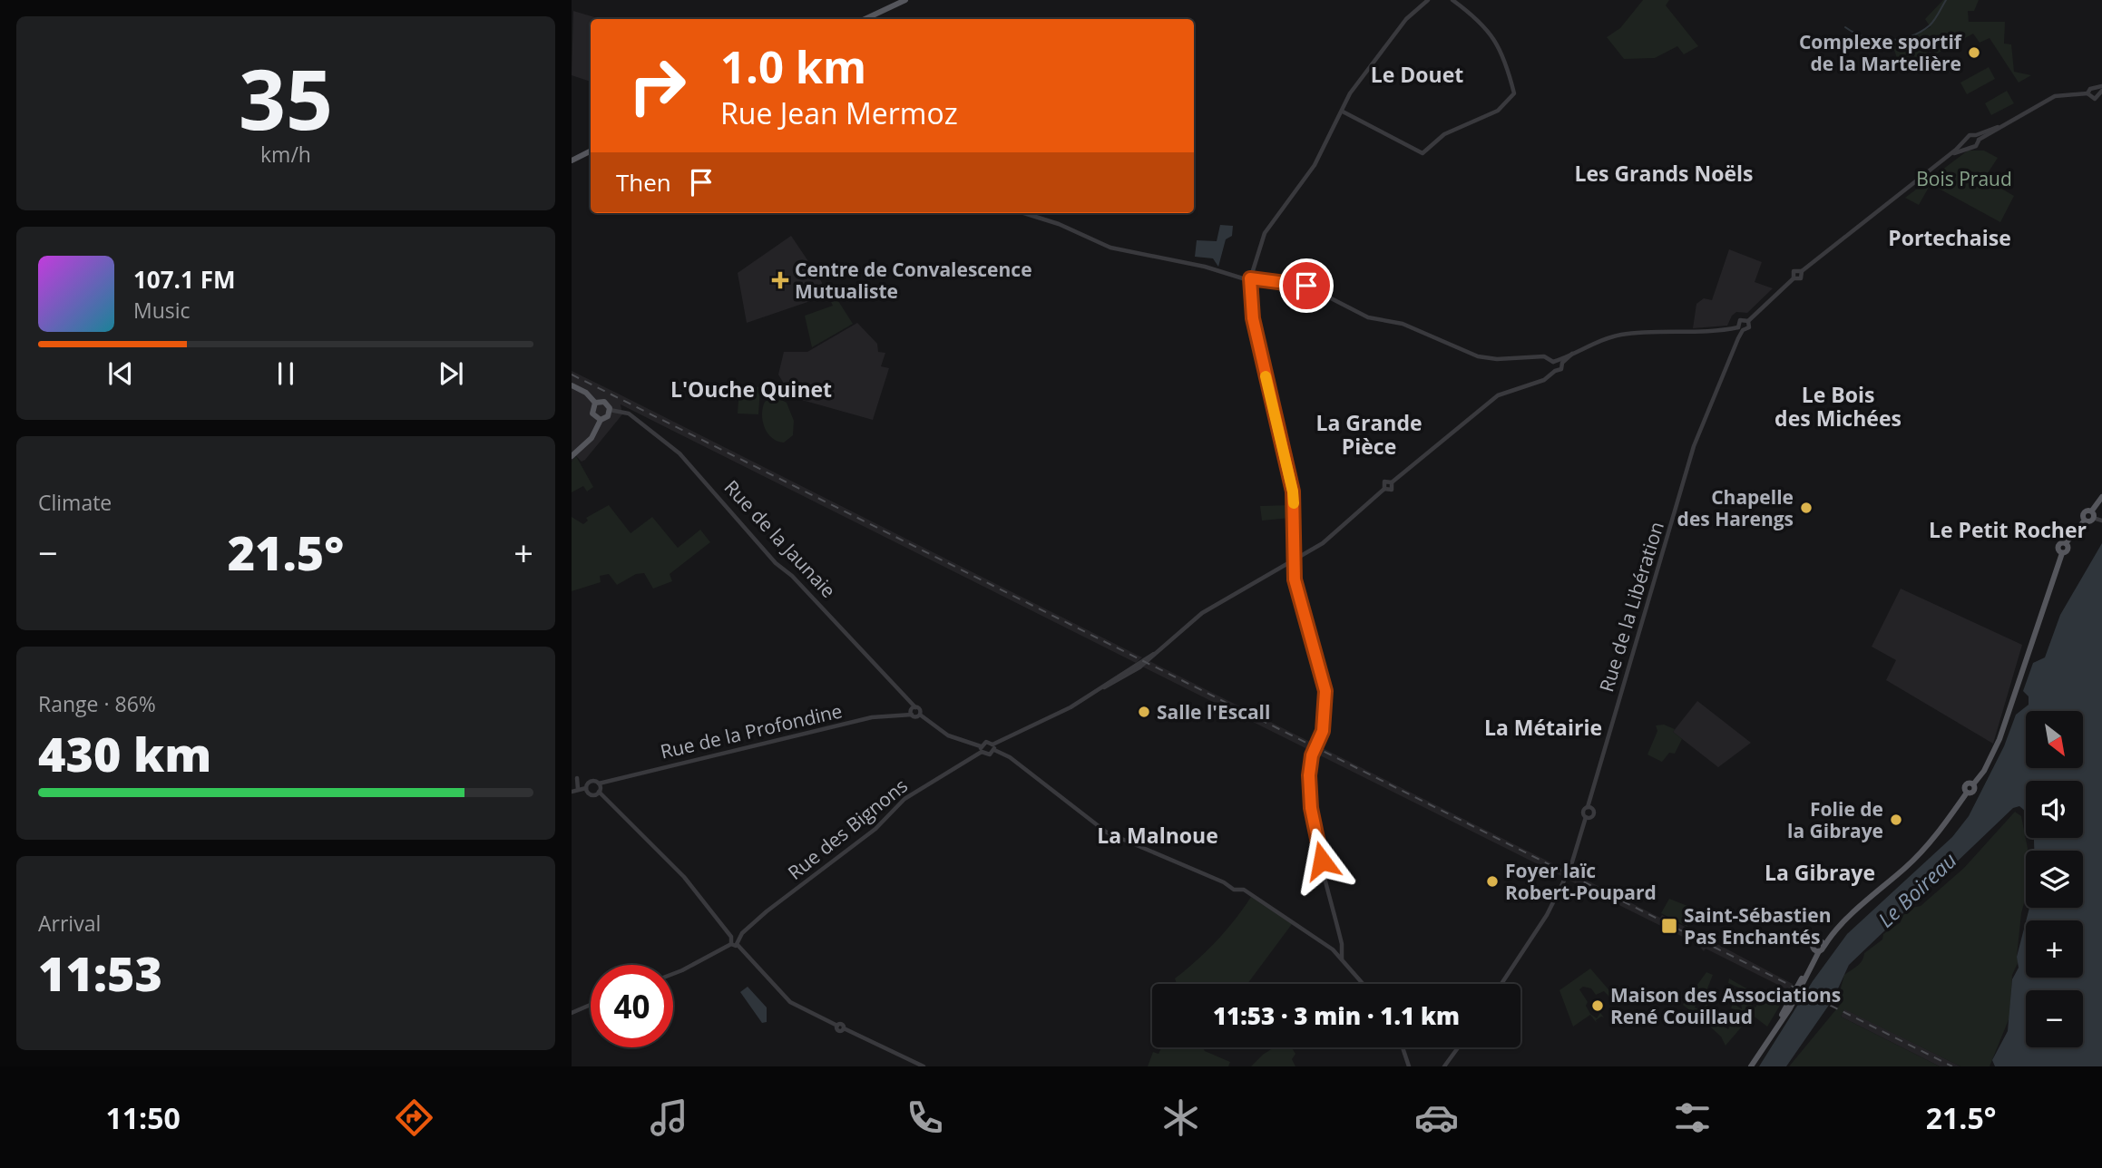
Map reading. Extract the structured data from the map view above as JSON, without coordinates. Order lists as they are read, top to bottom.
{
  "streets": {
    "street": [
      "Rue de la Jaunaie",
      "Rue de la Libération",
      "Rue de la Profondine",
      "Rue des Bignons"
    ]
  },
  "crossings": [
    ["Rue de la Jaunaie", "Rue de la Profondine"]
  ],
  "districts": [
    "Le Douet",
    "Les Grands Noëls",
    "Portechaise",
    "L'Ouche Quinet",
    "Le Bois des Michées",
    "La Grande Pièce",
    "Le Petit Rocher",
    "La Métairie",
    "La Malnoue",
    "La Gibraye"
  ],
  "water": ["Le Boireau"],
  "parks": ["Bois Praud"],
  "places": {
    "other": [
      "Complexe sportif de la Martelière",
      "Chapelle des Harengs",
      "Salle l'Escall",
      "Folie de la Gibraye",
      "Foyer laïc Robert-Poupard",
      "Maison des Associations René Couillaud"
    ],
    "health": ["Centre de Convalescence Mutualiste"],
    "transit": ["Saint-Sébastien Pas Enchantés"]
  },
  "north": "bottom right",
  "page": {
    "tile": [
      ["35", "km/h"],
      "Climate",
      ["Range · 86%", "430 km"],
      ["Arrival", "11:53"]
    ],
    "turn": ["1.0 km", "Rue Jean Mermoz"],
    "then": "Then",
    "song": ["107.1 FM", "Music"],
    "heat": ["−", "21.5°", "+"],
    "map_buttons": ["+", "−"],
    "limit": "40",
    "trip": "11:53 · 3 min · 1.1 km",
    "tabs": ["11:50", "21.5°"]
  }
}
